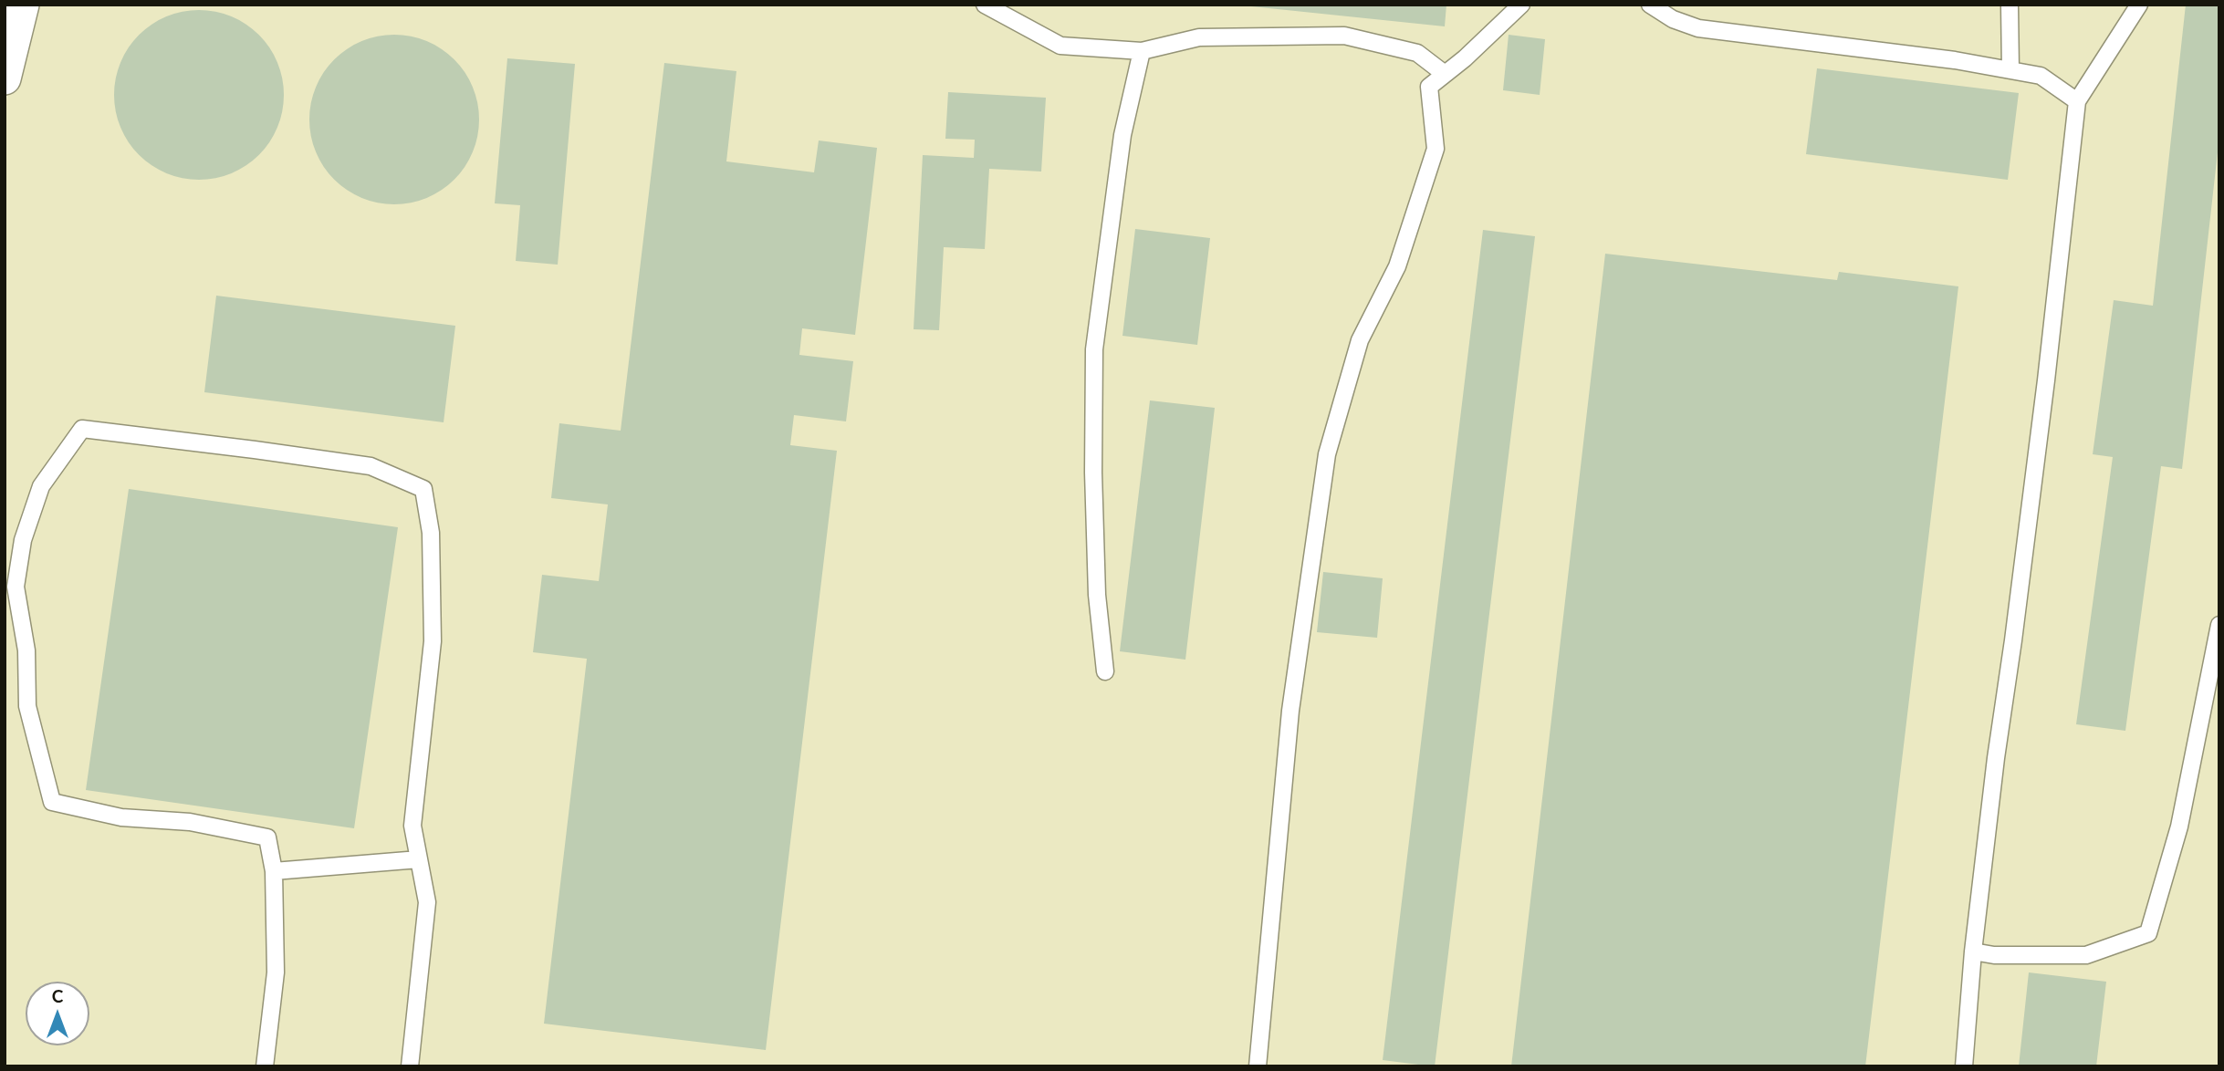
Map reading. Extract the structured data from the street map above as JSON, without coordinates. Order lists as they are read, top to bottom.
{
  "north": "top"
}
